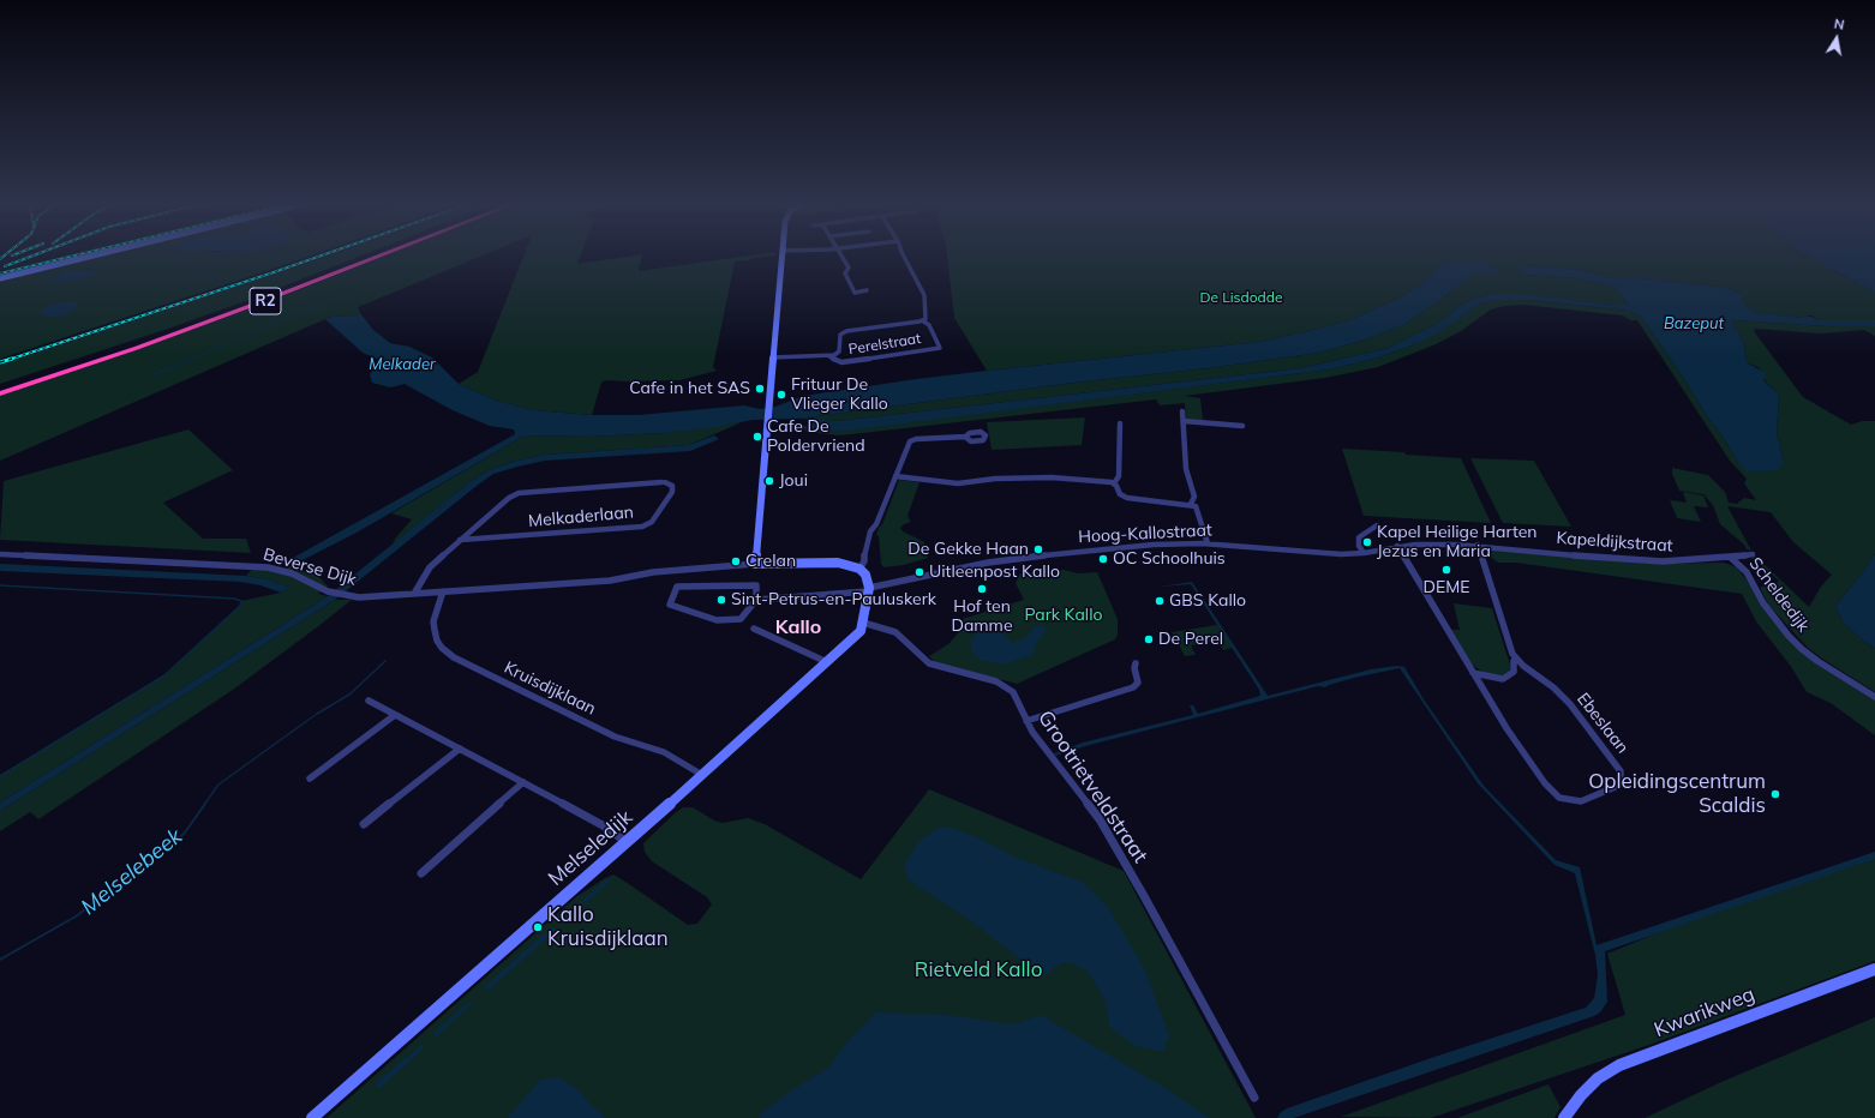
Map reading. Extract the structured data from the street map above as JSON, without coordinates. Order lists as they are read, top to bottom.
{
  "streets": {
    "highway": ["R2"],
    "main road": ["Melseledijk", "Kwarikweg"],
    "street": [
      "Perelstraat",
      "Melkaderlaan",
      "Hoog-Kallostraat",
      "Kapeldijkstraat",
      "Beverse Dijk",
      "Scheldedijk",
      "Kruisdijklaan",
      "Ebeslaan",
      "Grootrietveldstraat"
    ]
  },
  "crossings": [
    ["Melkaderlaan", "Beverse Dijk"],
    ["Hoog-Kallostraat", "Kapeldijkstraat"],
    ["Hoog-Kallostraat", "Melseledijk"],
    ["Kapeldijkstraat", "Scheldedijk"],
    ["Kapeldijkstraat", "Ebeslaan"],
    ["Beverse Dijk", "Kruisdijklaan"],
    ["Kruisdijklaan", "Melseledijk"],
    ["Grootrietveldstraat", "Melseledijk"]
  ],
  "districts": ["Kallo"],
  "water": ["Bazeput", "Melkader", "Melselebeek"],
  "parks": ["De Lisdodde", "Park Kallo", "Rietveld Kallo"],
  "places": [
    "Cafe in het SAS",
    "Frituur De Vlieger Kallo",
    "Cafe De Poldervriend",
    "Joui",
    "Kapel Heilige Harten Jezus en Maria",
    "De Gekke Haan",
    "OC Schoolhuis",
    "Crelan",
    "DEME",
    "Uitleenpost Kallo",
    "Hof ten Damme",
    "Sint-Petrus-en-Pauluskerk",
    "GBS Kallo",
    "De Perel",
    "Opleidingscentrum Scaldis",
    "Kallo Kruisdijklaan"
  ],
  "north": "top"
}
